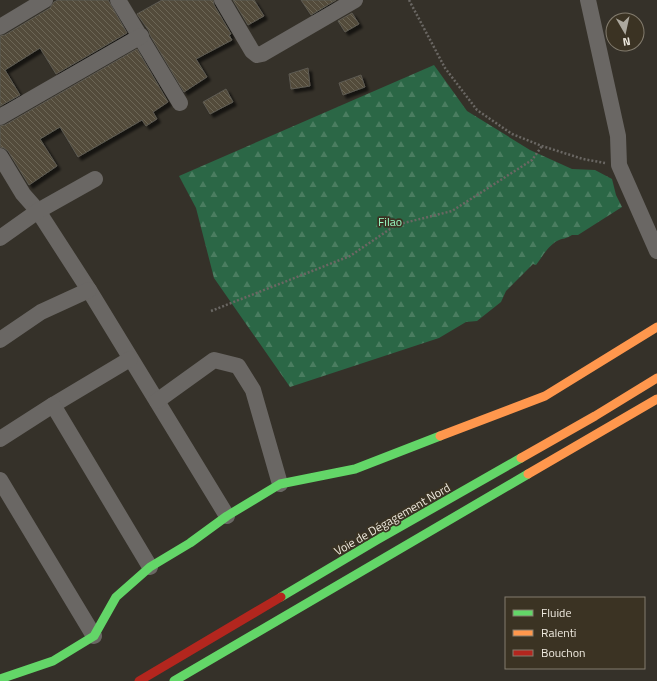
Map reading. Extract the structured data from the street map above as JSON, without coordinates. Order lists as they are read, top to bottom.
{
  "streets": {
    "main road": ["Voie de Dégagement Nord"]
  },
  "parks": ["Filao"],
  "legend": ["Fluide", "Ralenti", "Bouchon"],
  "north": "bottom"
}
